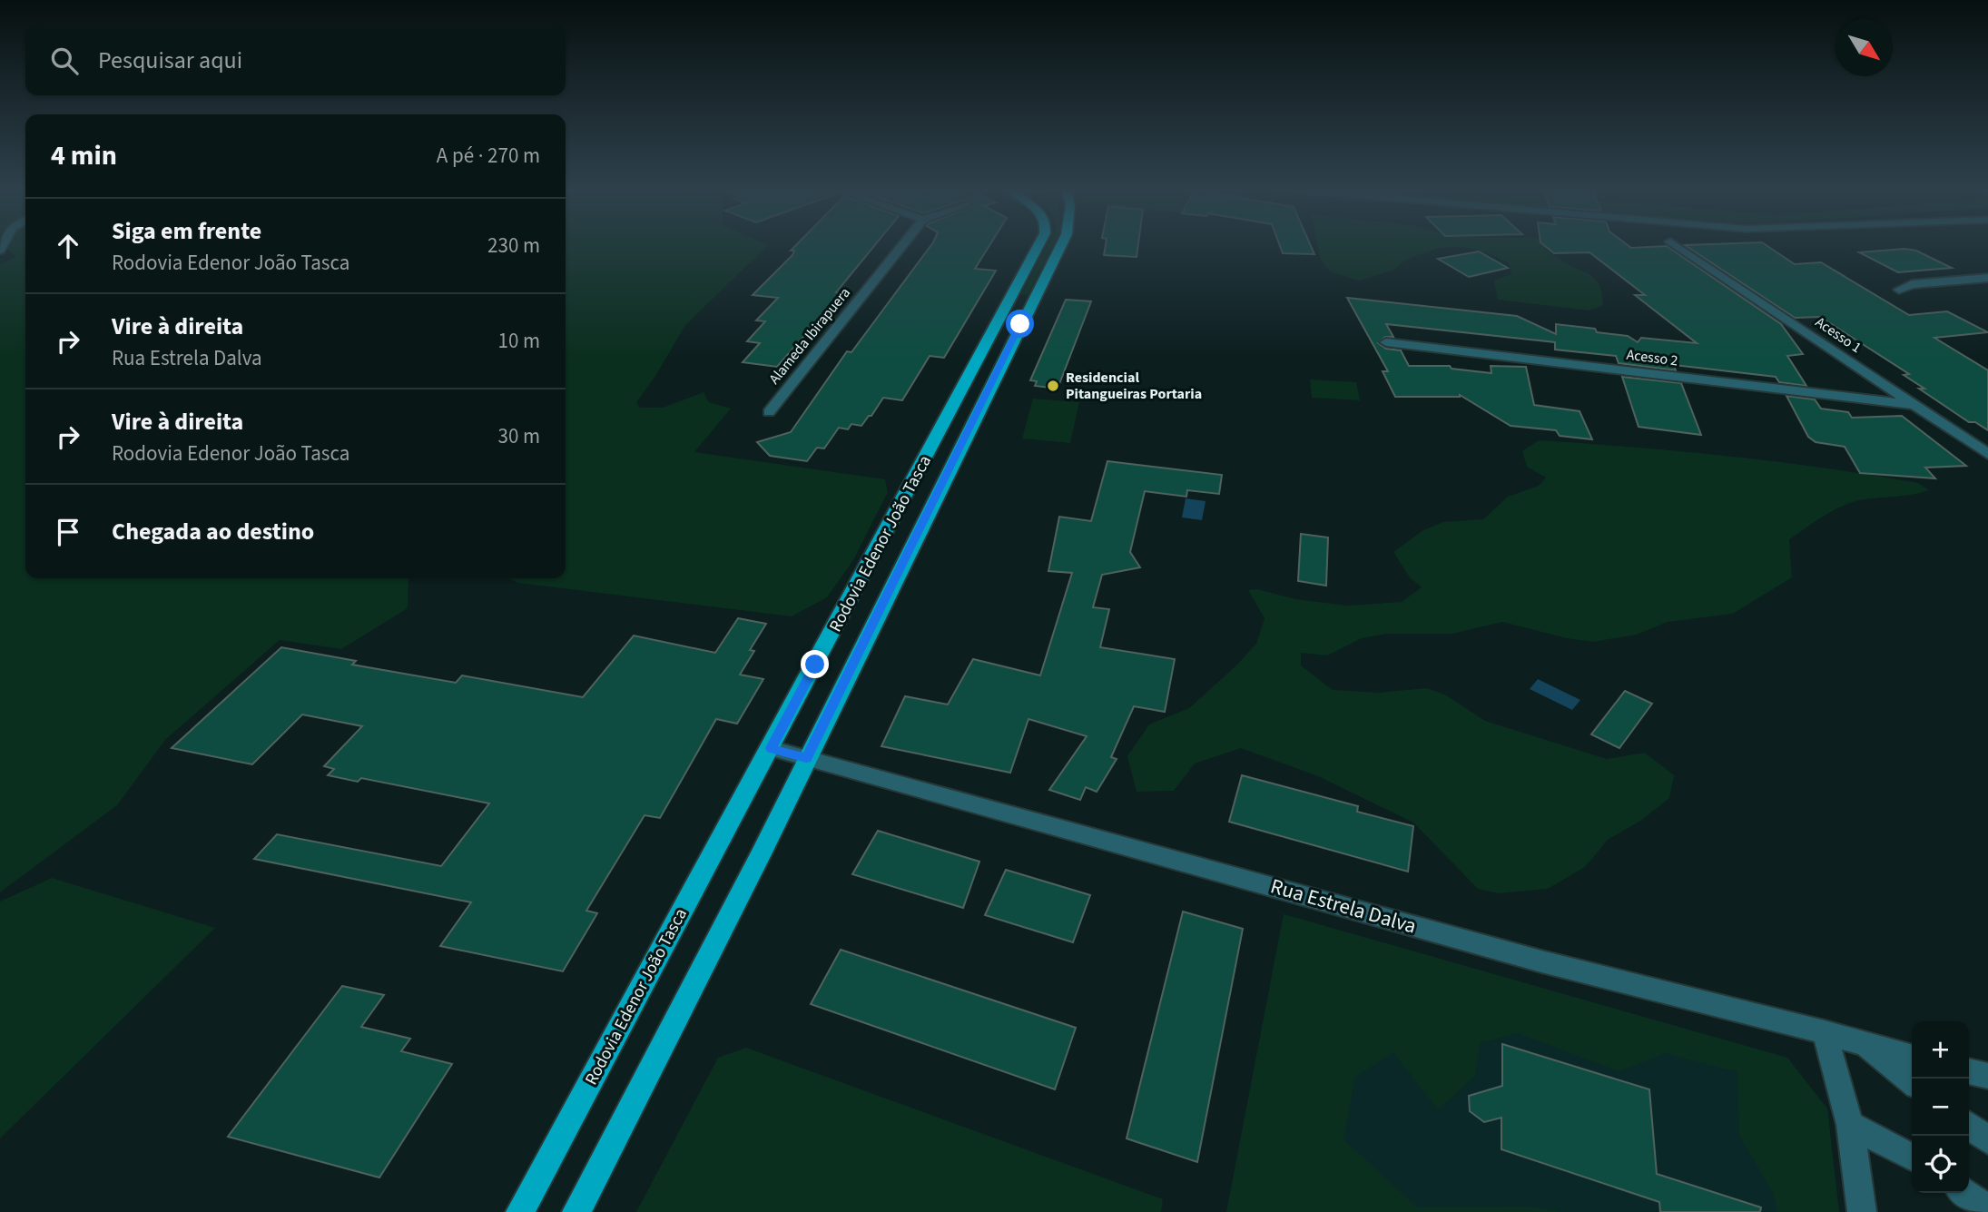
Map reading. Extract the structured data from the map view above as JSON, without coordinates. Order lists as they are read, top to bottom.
{
  "streets": {
    "main road": ["Rodovia Edenor João Tasca"],
    "street": [
      "Acesso 1",
      "Alameda Ibirapuera",
      "Acesso 2",
      "Rua Estrela Dalva"
    ]
  },
  "crossings": [
    ["Acesso 1", "Acesso 2"],
    ["Rodovia Edenor João Tasca", "Rua Estrela Dalva"]
  ],
  "places": ["Residencial Pitangueiras Portaria"],
  "north": "bottom right",
  "page": {
    "search": "Pesquisar aqui",
    "heading": ["4 min", "A pé · 270 m"],
    "list": [
      ["Siga em frente", "Rodovia Edenor João Tasca", "230 m"],
      ["Vire à direita", "Rua Estrela Dalva", "10 m"],
      ["Vire à direita", "Rodovia Edenor João Tasca", "30 m"],
      "Chegada ao destino"
    ],
    "map_buttons": ["+", "−"]
  }
}
